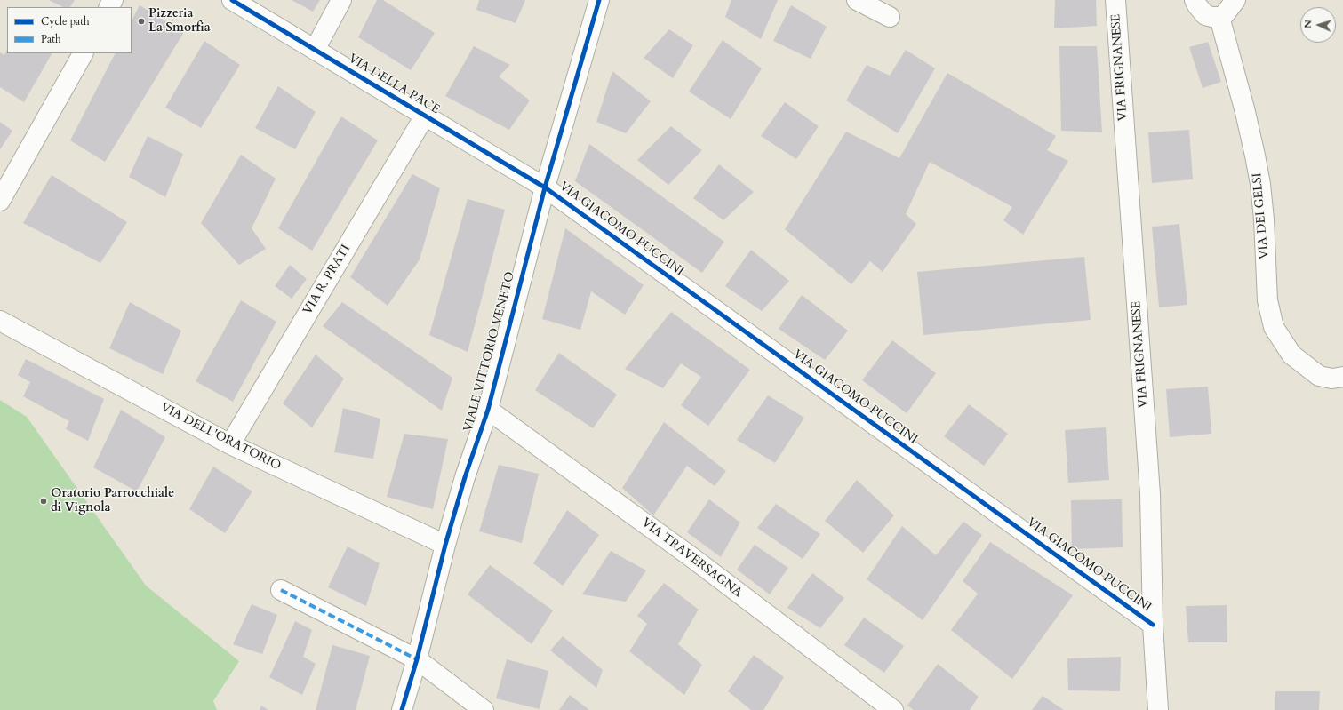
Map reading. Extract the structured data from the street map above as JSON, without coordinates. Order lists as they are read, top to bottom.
{
  "streets": {
    "street": [
      "VIA FRIGNANESE",
      "VIA DELLA PACE",
      "VIA DEI GELSI",
      "VIA GIACOMO PUCCINI",
      "VIA R. PRATI",
      "VIALE VITTORIO VENETO",
      "VIA DELL'ORATORIO",
      "VIA TRAVERSAGNA"
    ]
  },
  "crossings": [
    ["VIA FRIGNANESE", "VIA GIACOMO PUCCINI"],
    ["VIA DELLA PACE", "VIA GIACOMO PUCCINI"],
    ["VIA DELLA PACE", "VIA R. PRATI"],
    ["VIA DELLA PACE", "VIALE VITTORIO VENETO"],
    ["VIA GIACOMO PUCCINI", "VIALE VITTORIO VENETO"],
    ["VIA R. PRATI", "VIA DELL'ORATORIO"],
    ["VIALE VITTORIO VENETO", "VIA DELL'ORATORIO"],
    ["VIALE VITTORIO VENETO", "VIA TRAVERSAGNA"]
  ],
  "places": ["Pizzeria La Smorfia", "Oratorio Parrocchiale di Vignola"],
  "legend": ["Cycle path", "Path"],
  "north": "left"
}
